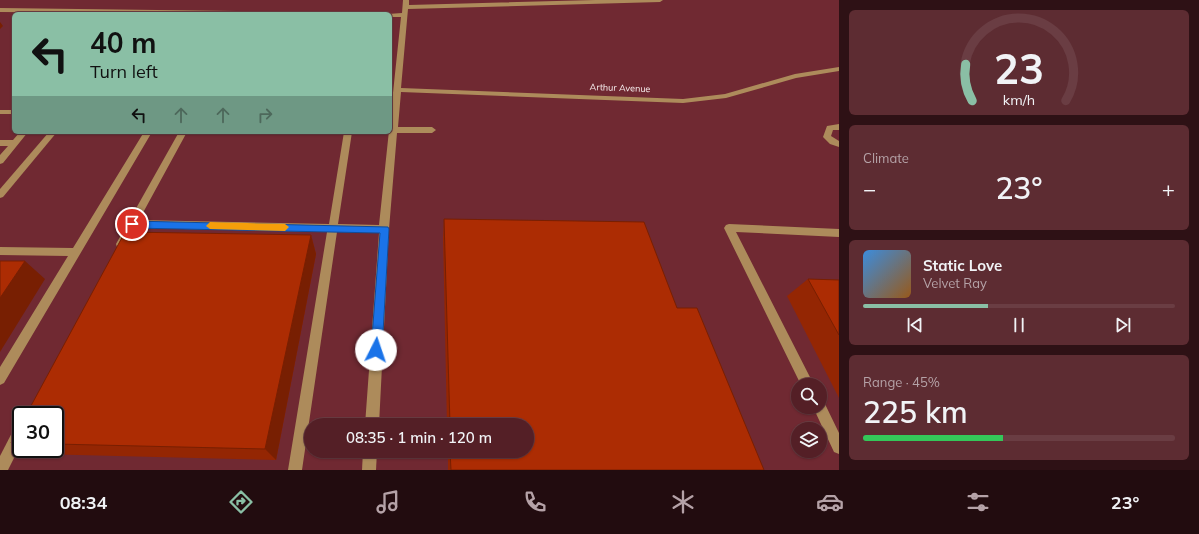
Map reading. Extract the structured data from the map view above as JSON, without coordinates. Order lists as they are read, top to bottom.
{
  "streets": {
    "street": ["Arthur Avenue"]
  },
  "page": {
    "turn": ["40 m", "Turn left"],
    "tile": [
      "Climate",
      ["Range · 45%", "225 km"]
    ],
    "heat": ["−", "23°", "+"],
    "song": ["Static Love", "Velvet Ray"],
    "limit": "30",
    "trip": "08:35 · 1 min · 120 m",
    "tabs": ["08:34", "23°"],
    "gauge": ["23", "km/h"]
  }
}
